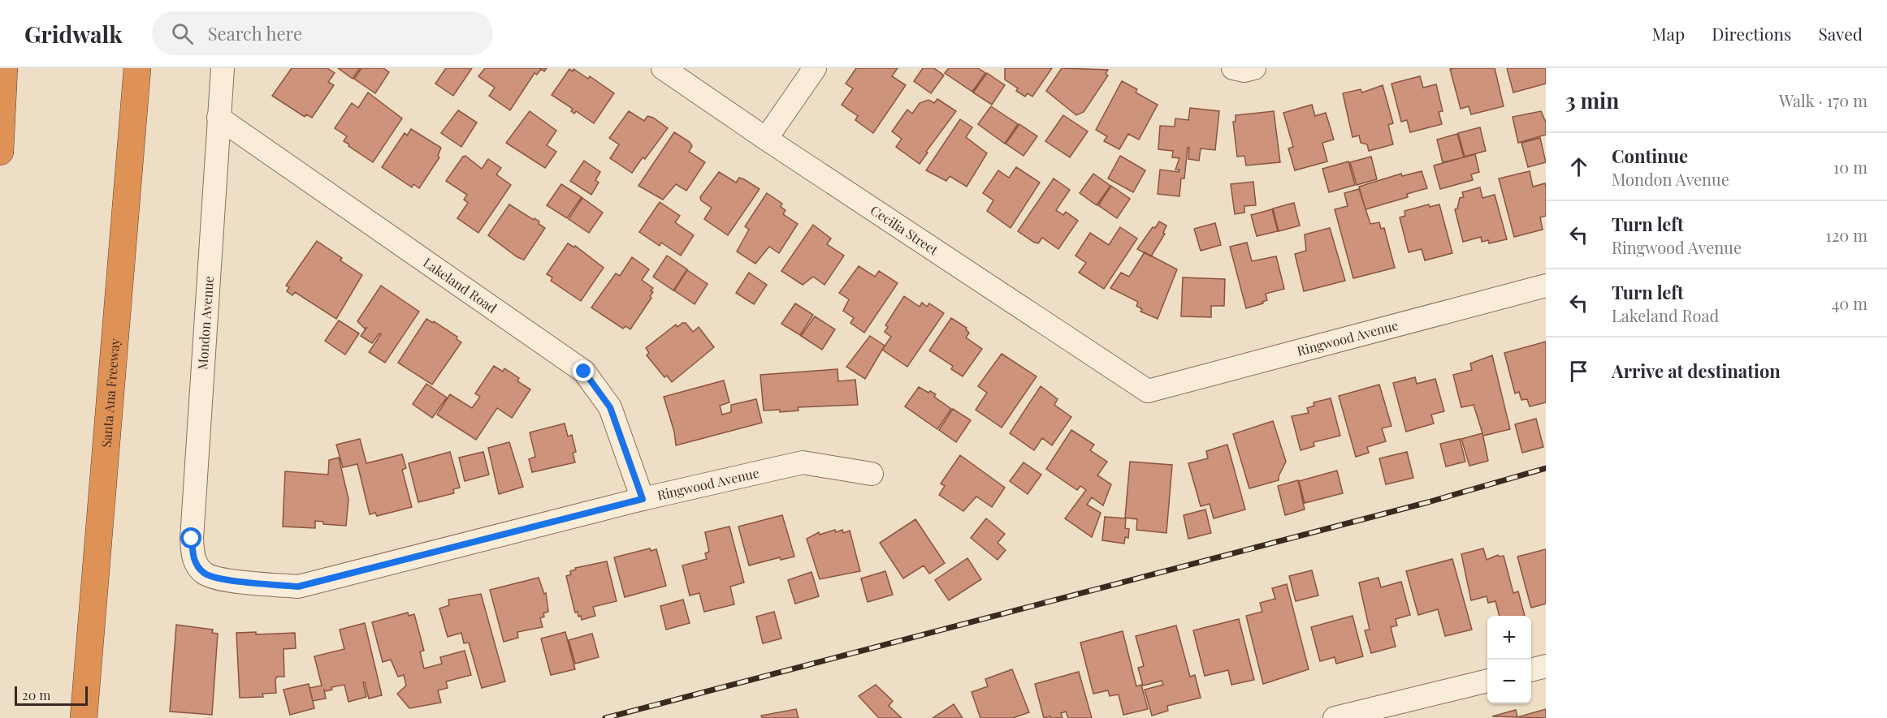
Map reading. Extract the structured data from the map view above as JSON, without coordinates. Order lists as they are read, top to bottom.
{
  "streets": {
    "highway": ["Santa Ana Freeway"],
    "street": [
      "Cecilia Street",
      "Lakeland Road",
      "Mondon Avenue",
      "Ringwood Avenue"
    ]
  },
  "crossings": [
    ["Cecilia Street", "Ringwood Avenue"],
    ["Lakeland Road", "Mondon Avenue"],
    ["Lakeland Road", "Ringwood Avenue"],
    ["Mondon Avenue", "Ringwood Avenue"]
  ],
  "scale_bar": "20 m",
  "page": {
    "header": "Gridwalk",
    "search": "Search here",
    "nav": ["Map", "Directions", "Saved"],
    "heading": ["3 min", "Walk · 170 m"],
    "list": [
      ["Continue", "Mondon Avenue", "10 m"],
      ["Turn left", "Ringwood Avenue", "120 m"],
      ["Turn left", "Lakeland Road", "40 m"],
      "Arrive at destination"
    ],
    "map_buttons": ["+", "−"],
    "scale": "20 m"
  }
}
